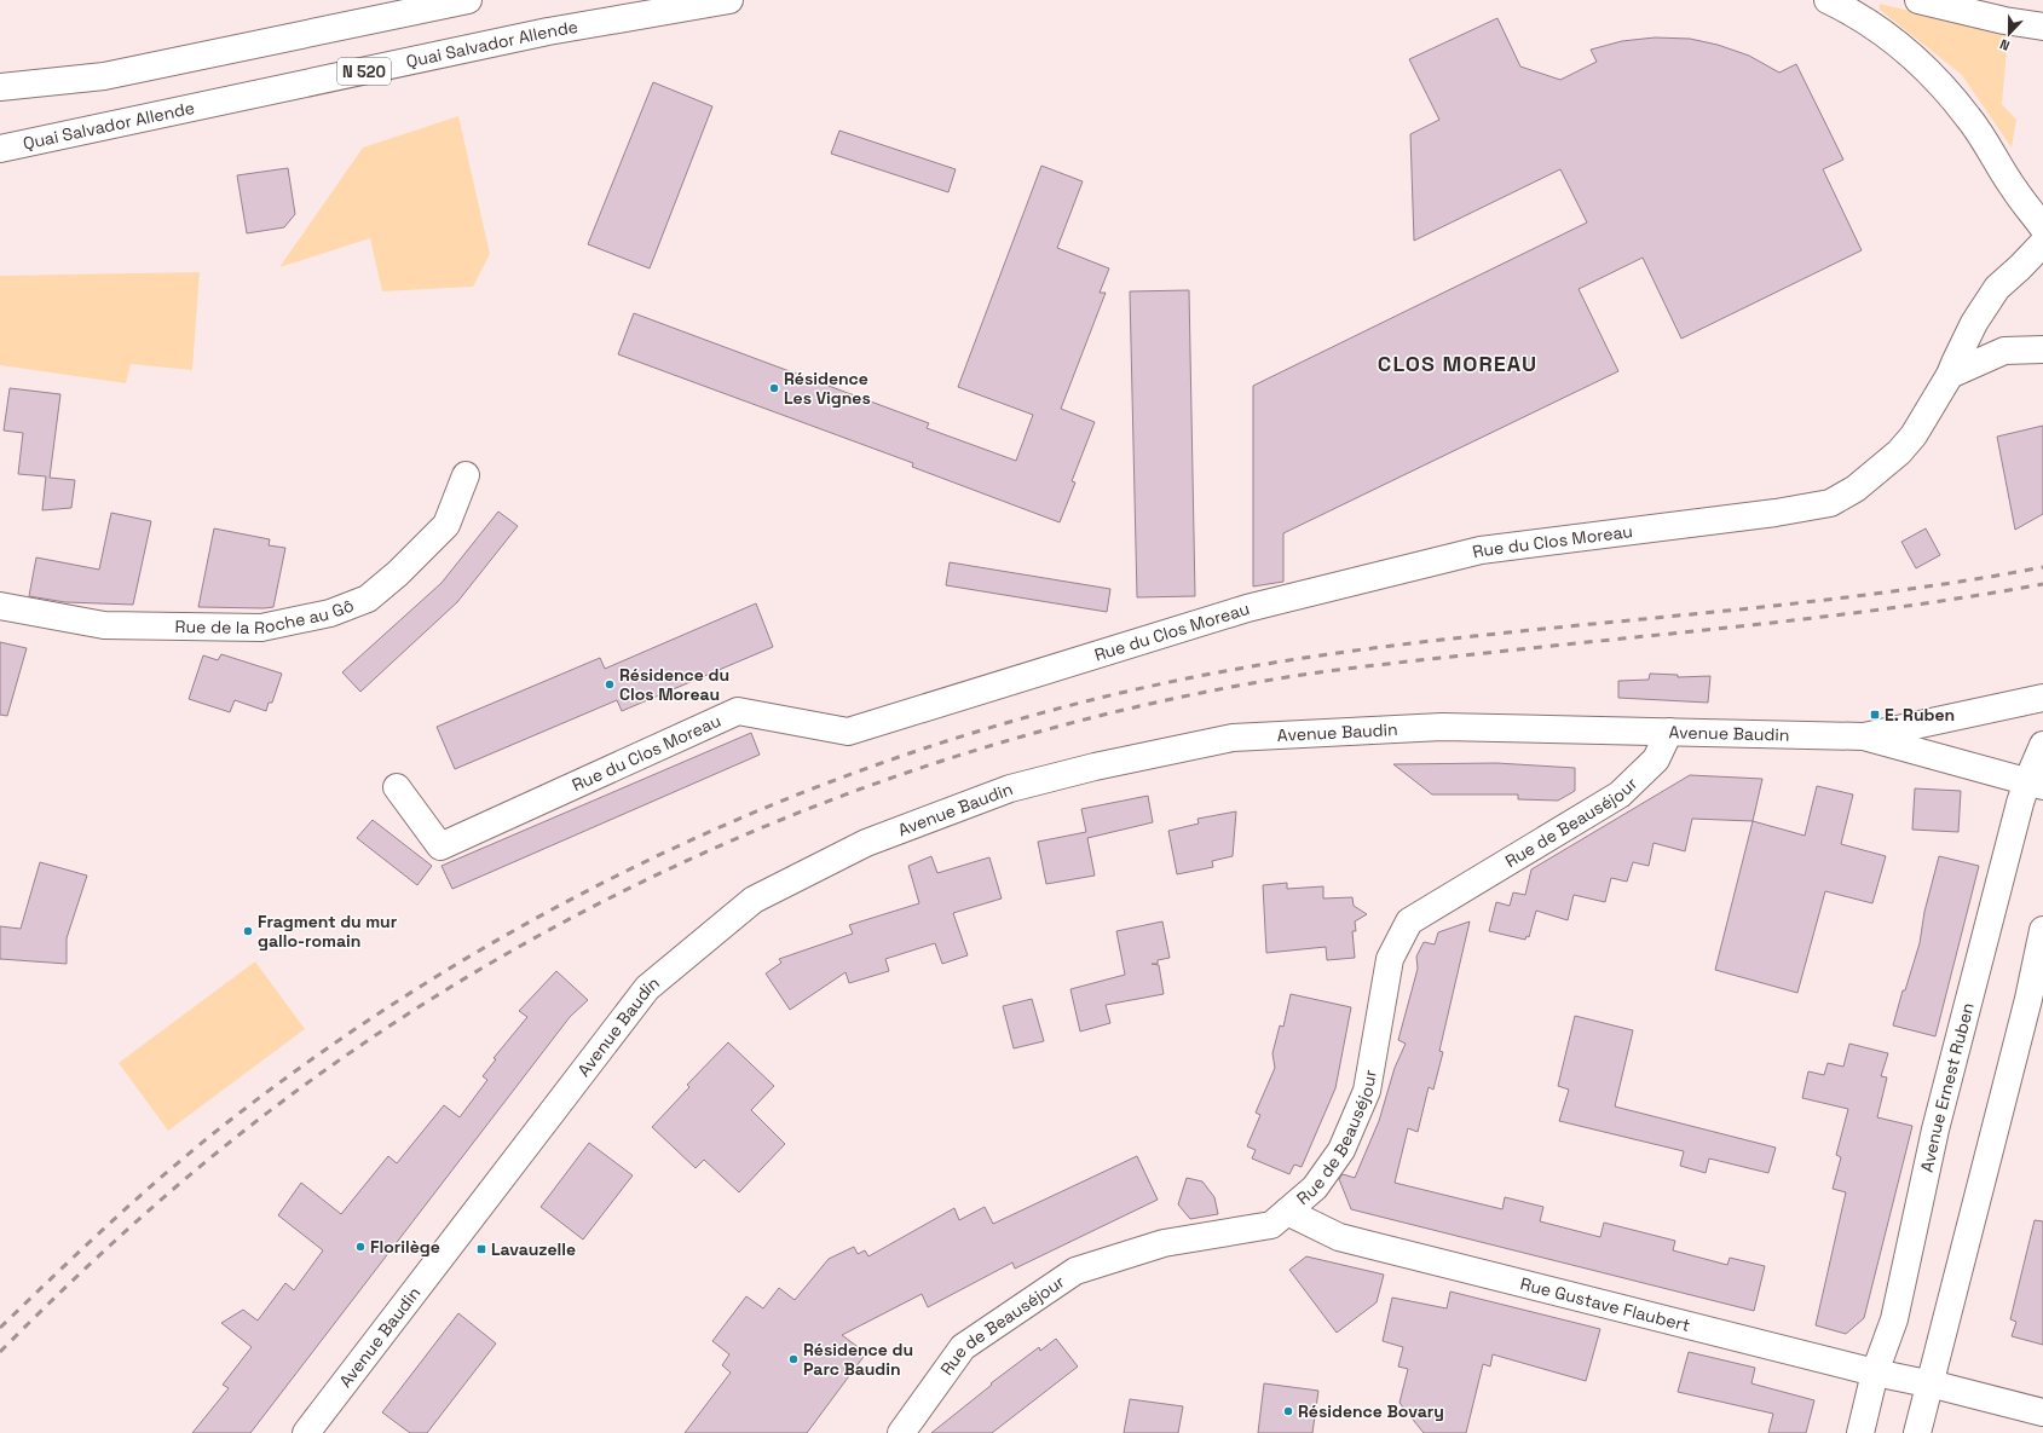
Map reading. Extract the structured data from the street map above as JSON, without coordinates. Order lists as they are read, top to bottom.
{
  "streets": {
    "street": [
      "Quai Salvador Allende",
      "N 520",
      "Rue du Clos Moreau",
      "Rue de la Roche au Gô",
      "Avenue Baudin",
      "Rue de Beauséjour",
      "Avenue Ernest Ruben",
      "Rue Gustave Flaubert"
    ]
  },
  "crossings": [
    ["Avenue Baudin", "Rue de Beauséjour"],
    ["Avenue Baudin", "Avenue Ernest Ruben"],
    ["Rue de Beauséjour", "Rue Gustave Flaubert"],
    ["Avenue Ernest Ruben", "Rue Gustave Flaubert"]
  ],
  "districts": ["CLOS MOREAU"],
  "places": {
    "other": [
      "Résidence Les Vignes",
      "Résidence du Clos Moreau",
      "Fragment du mur gallo-romain",
      "Florilège",
      "Résidence du Parc Baudin",
      "Résidence Bovary"
    ],
    "transit": ["E. Ruben", "Lavauzelle"]
  },
  "north": "bottom"
}
